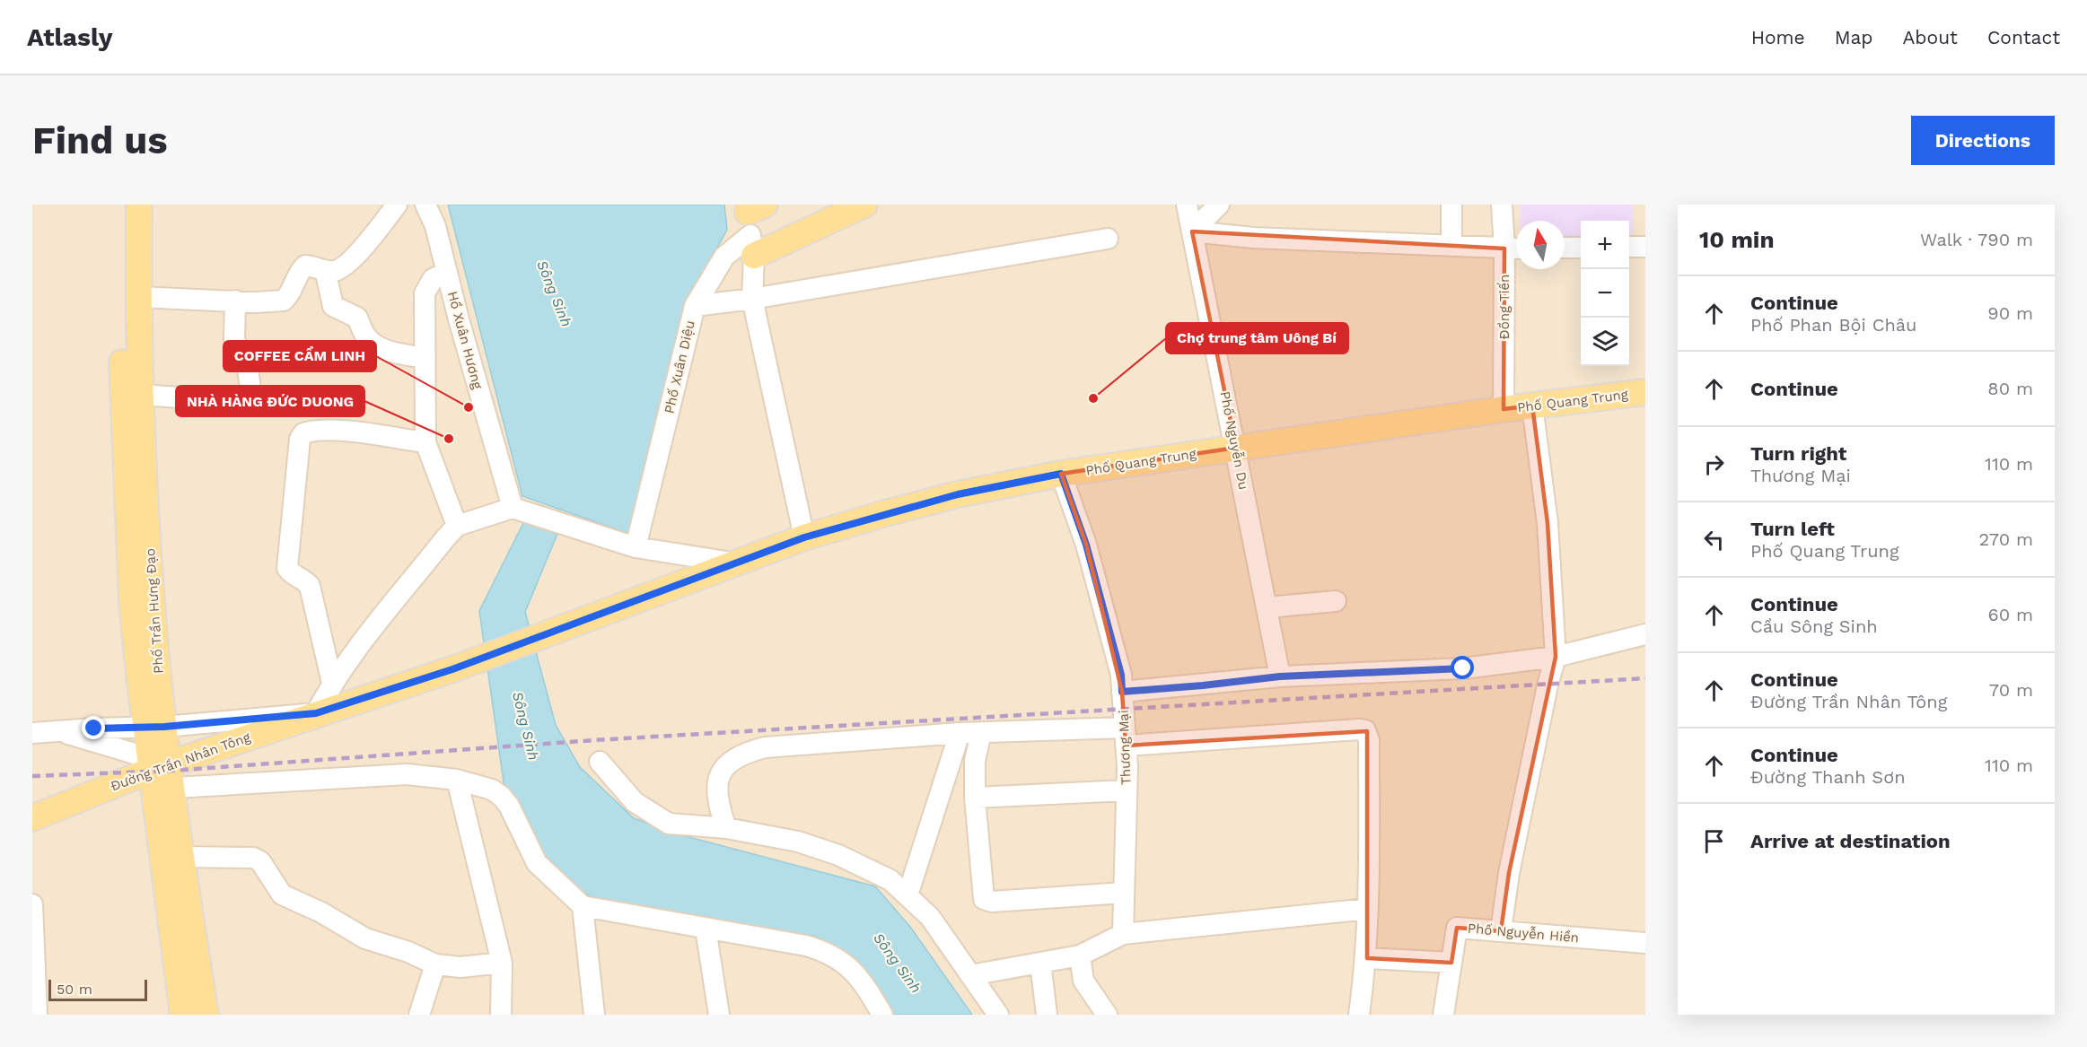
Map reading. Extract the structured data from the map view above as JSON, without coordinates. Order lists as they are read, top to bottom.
{
  "streets": {
    "main road": ["Phố Quang Trung", "Phố Trần Hưng Đạo", "Đường Trần Nhân Tông"],
    "street": [
      "Đồng Tiến",
      "Hồ Xuân Hương",
      "Phố Xuân Diệu",
      "Phố Nguyễn Du",
      "Thương Mại",
      "Phố Nguyễn Hiền"
    ]
  },
  "crossings": [
    ["Đồng Tiến", "Phố Quang Trung"],
    ["Phố Quang Trung", "Phố Nguyễn Du"],
    ["Phố Quang Trung", "Thương Mại"],
    ["Phố Quang Trung", "Đường Trần Nhân Tông"],
    ["Phố Trần Hưng Đạo", "Đường Trần Nhân Tông"]
  ],
  "water": ["Sông Sinh"],
  "places": ["Chợ trung tâm Uông Bí", "COFFEE CẨM LINH", "NHÀ HÀNG ĐỨC DUONG"],
  "scale_bar": "50 m",
  "north": "top",
  "page": {
    "header": "Atlasly",
    "nav": [
      "Home",
      "Map",
      "About",
      "Contact"
    ],
    "buttons": "Directions",
    "title": "Find us",
    "heading": ["10 min", "Walk · 790 m"],
    "map_buttons": ["+", "−"],
    "list": [
      ["Continue", "Phố Phan Bội Châu", "90 m"],
      ["Continue", "80 m"],
      ["Turn right", "Thương Mại", "110 m"],
      ["Turn left", "Phố Quang Trung", "270 m"],
      ["Continue", "Cầu Sông Sinh", "60 m"],
      ["Continue", "Đường Trần Nhân Tông", "70 m"],
      ["Continue", "Đường Thanh Sơn", "110 m"],
      "Arrive at destination"
    ],
    "scale": "50 m"
  }
}
